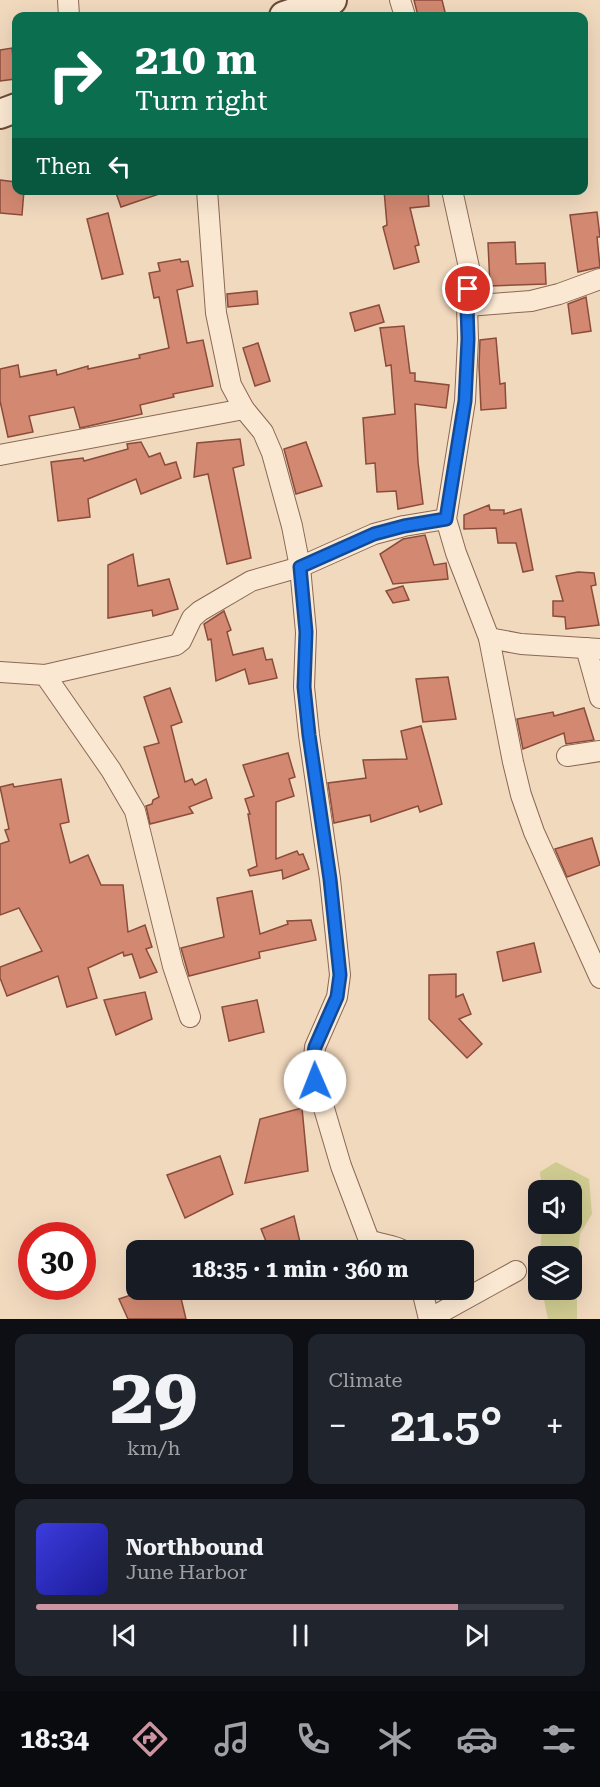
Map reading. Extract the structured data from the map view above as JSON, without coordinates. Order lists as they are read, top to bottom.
{
  "page": {
    "turn": ["210 m", "Turn right"],
    "then": "Then",
    "limit": "30",
    "trip": "18:35 · 1 min · 360 m",
    "tile": [
      ["29", "km/h"],
      "Climate"
    ],
    "heat": ["−", "21.5°", "+"],
    "song": ["Northbound", "June Harbor"],
    "tabs": "18:34"
  }
}
